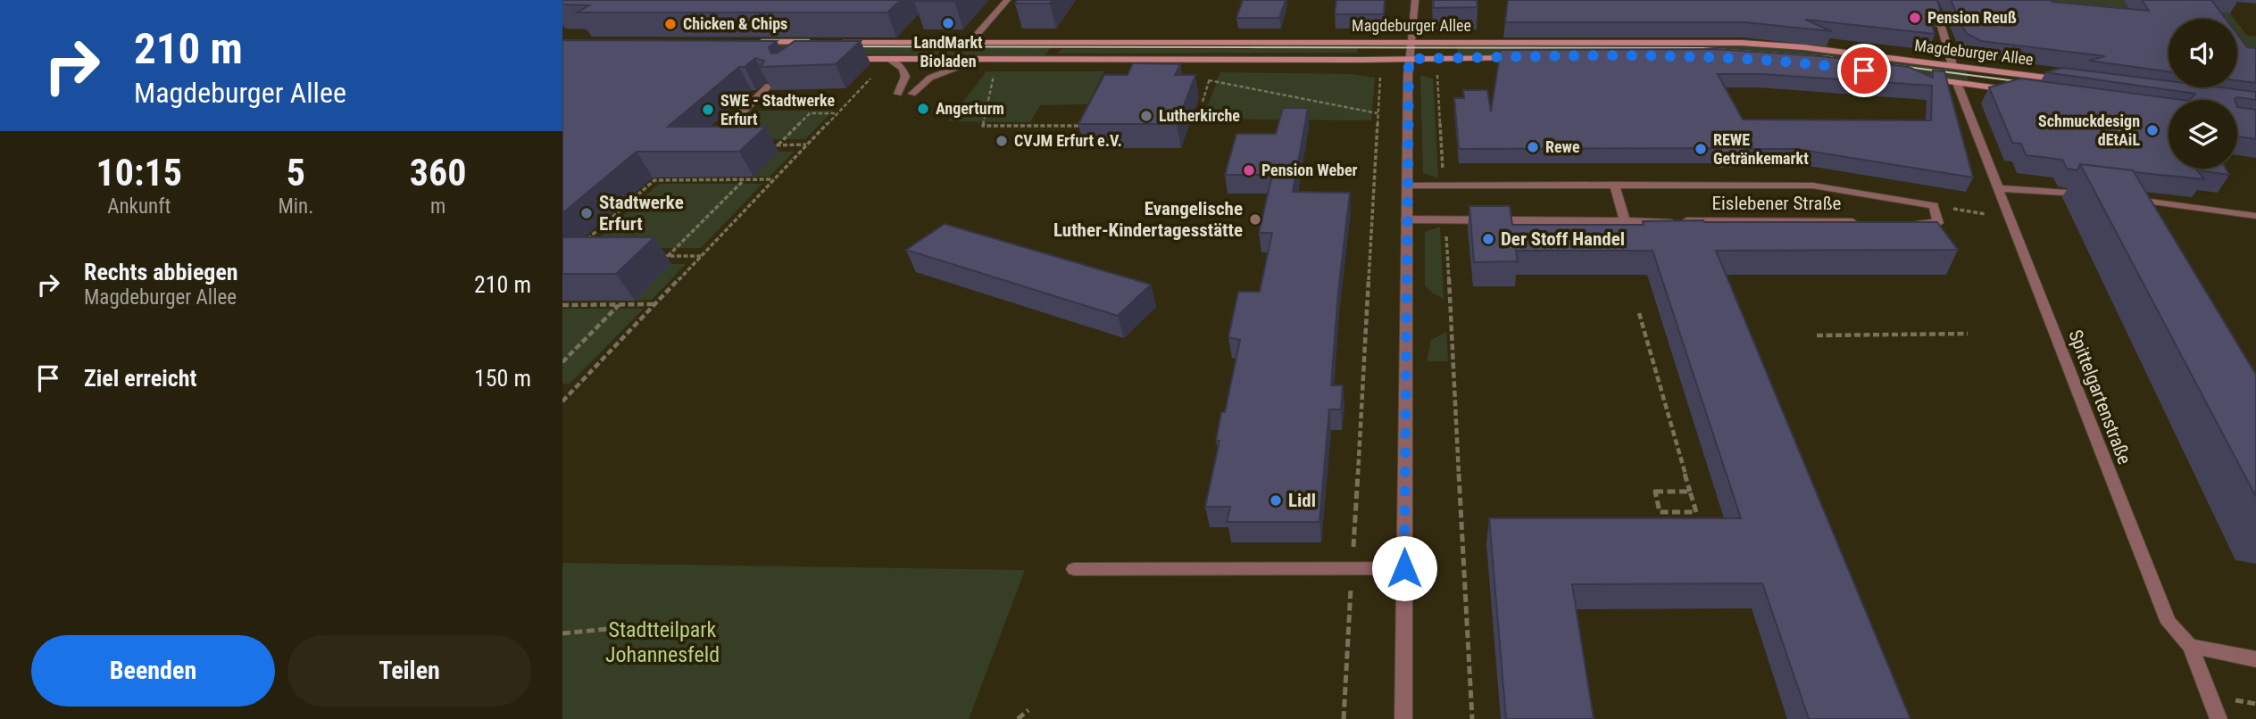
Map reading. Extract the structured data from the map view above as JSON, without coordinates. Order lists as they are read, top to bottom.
{
  "streets": {
    "main road": ["Magdeburger Allee"],
    "street": ["Eislebener Straße", "Spittelgartenstraße"]
  },
  "crossings": [
    ["Magdeburger Allee", "Spittelgartenstraße"]
  ],
  "parks": ["Stadtteilpark Johannesfeld"],
  "places": [
    "Pension Reuß",
    "LandMarkt Bioladen",
    "Chicken & Chips",
    "Angerturm",
    "SWE - Stadtwerke Erfurt",
    "Lutherkirche",
    "Schmuckdesign dEtAiL",
    "CVJM Erfurt e.V.",
    "Rewe",
    "REWE Getränkemarkt",
    "Pension Weber",
    "Stadtwerke Erfurt",
    "Evangelische Luther-Kindertagesstätte",
    "Der Stoff Handel",
    "Lidl"
  ],
  "page": {
    "turn": ["210 m", "Magdeburger Allee"],
    "eta": [
      "10:15",
      "Ankunft",
      "5",
      "Min.",
      "360",
      "m"
    ],
    "list": [
      {
        "name": "Rechts abbiegen",
        "note": "Magdeburger Allee",
        "value": "210 m"
      },
      {
        "name": "Ziel erreicht",
        "value": "150 m"
      }
    ],
    "buttons": ["Beenden", "Teilen"]
  }
}
